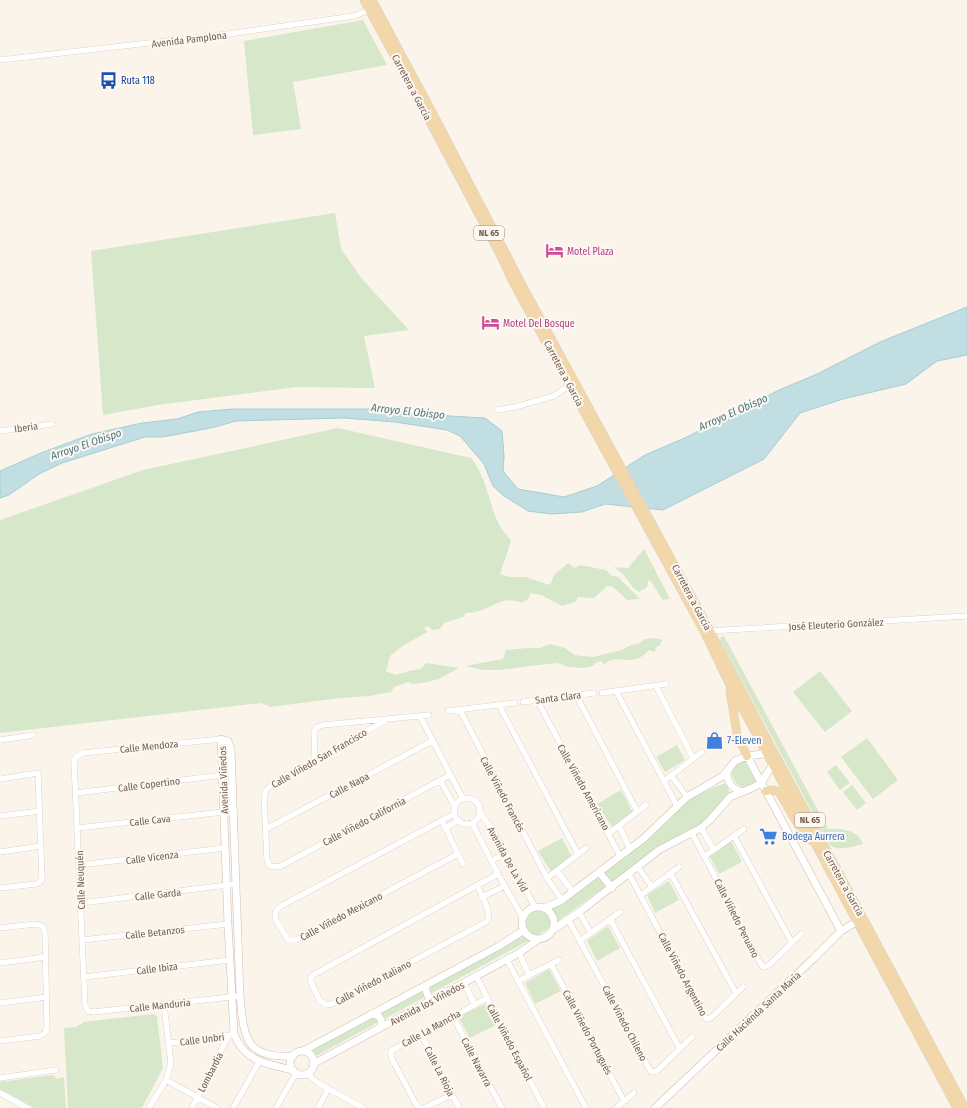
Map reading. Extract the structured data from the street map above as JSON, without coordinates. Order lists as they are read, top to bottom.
{
  "streets": {
    "main road": ["Carretera a Garcia", "NL 65", "Carretera a García"],
    "street": [
      "Avenida Pamplona",
      "Iberia",
      "José Eleuterio González",
      "Santa Clara",
      "Calle Mendoza",
      "Calle Viñedo San Francisco",
      "Avenida Viñedos",
      "Calle Copertino",
      "Calle Napa",
      "Calle Viñedo Americano",
      "Calle Viñedo Francés",
      "Calle Cava",
      "Calle Viñedo California",
      "Calle Vicenza",
      "Avenida De La Vid",
      "Calle Neuquén",
      "Calle Garda",
      "Calle Viñedo Mexicano",
      "Calle Viñedo Peruano",
      "Calle Betanzos",
      "Calle Ibiza",
      "Calle Viñedo Argentino",
      "Calle Viñedo Italiano",
      "Avenida los Viñedos",
      "Calle Manduria",
      "Calle Hacienda Santa María",
      "Calle Viñedo Chileno",
      "Calle La Mancha",
      "Calle Viñedo Portugués",
      "Calle Unbri",
      "Calle Viñedo Español",
      "Calle Navarra",
      "Calle La Rioja",
      "Lombardia"
    ]
  },
  "crossings": [
    ["Avenida Pamplona", "Carretera a Garcia"],
    ["Carretera a Garcia", "Carretera a García"],
    ["NL 65", "Carretera a García"],
    ["NL 65", "José Eleuterio González"],
    ["Carretera a García", "José Eleuterio González"],
    ["Carretera a García", "Calle Hacienda Santa María"],
    ["Santa Clara", "Calle Viñedo Americano"],
    ["Calle Mendoza", "Avenida Viñedos"],
    ["Calle Mendoza", "Calle Neuquén"],
    ["Calle Viñedo San Francisco", "Calle Napa"],
    ["Calle Viñedo San Francisco", "Calle Viñedo California"],
    ["Avenida Viñedos", "Calle Copertino"],
    ["Avenida Viñedos", "Calle Cava"],
    ["Avenida Viñedos", "Calle Vicenza"],
    ["Avenida Viñedos", "Calle Garda"],
    ["Avenida Viñedos", "Calle Betanzos"],
    ["Avenida Viñedos", "Calle Ibiza"],
    ["Avenida Viñedos", "Avenida los Viñedos"],
    ["Avenida Viñedos", "Calle Manduria"],
    ["Avenida Viñedos", "Calle Unbri"],
    ["Avenida Viñedos", "Lombardia"],
    ["Calle Copertino", "Calle Neuquén"],
    ["Calle Cava", "Calle Neuquén"],
    ["Calle Vicenza", "Calle Neuquén"],
    ["Avenida De La Vid", "Calle Viñedo Mexicano"],
    ["Avenida De La Vid", "Calle Viñedo Italiano"],
    ["Avenida De La Vid", "Avenida los Viñedos"],
    ["Calle Neuquén", "Calle Garda"],
    ["Calle Neuquén", "Calle Betanzos"],
    ["Calle Neuquén", "Calle Ibiza"],
    ["Calle Neuquén", "Calle Manduria"],
    ["Avenida los Viñedos", "Calle Viñedo Español"],
    ["Calle La Mancha", "Calle Viñedo Español"],
    ["Calle La Mancha", "Calle Navarra"],
    ["Calle La Mancha", "Calle La Rioja"],
    ["Calle Unbri", "Lombardia"]
  ],
  "water": ["Arroyo El Obispo"],
  "places": {
    "bus stop": ["Ruta 118"],
    "hotel": ["Motel Plaza", "Motel Del Bosque"],
    "shop": ["7-Eleven"],
    "supermarket": ["Bodega Aurrera"]
  }
}
